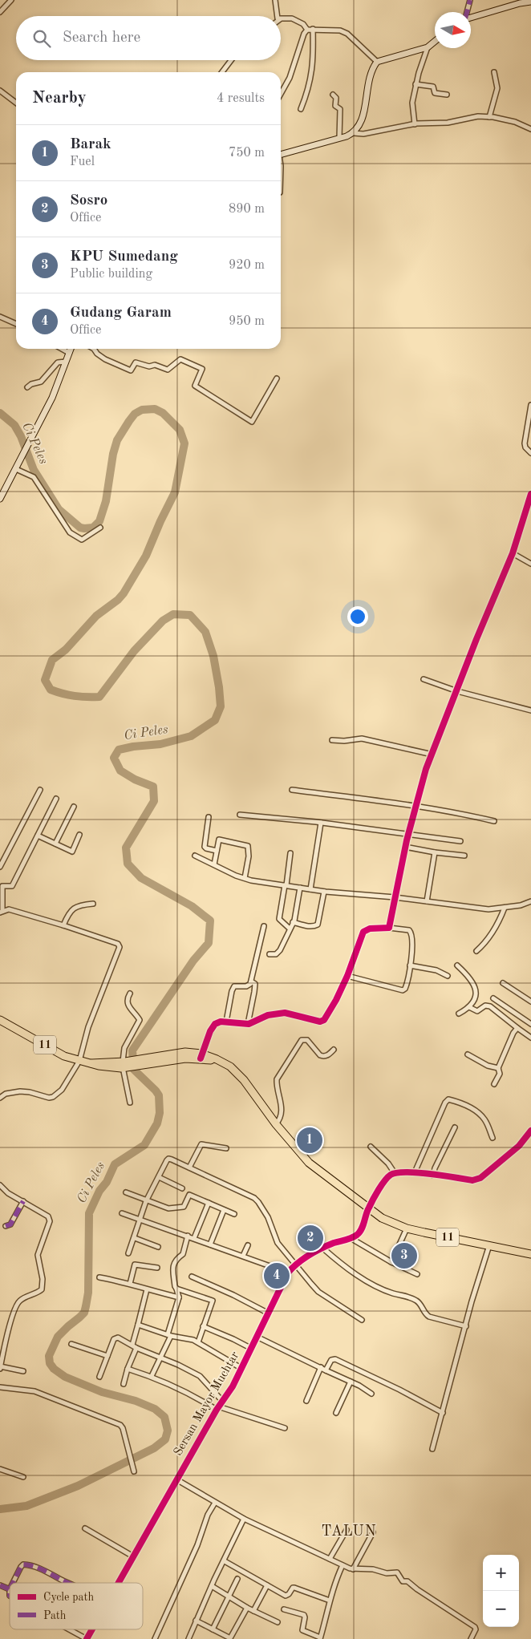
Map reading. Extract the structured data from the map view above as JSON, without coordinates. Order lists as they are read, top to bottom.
{
  "streets": {
    "highway": ["11"],
    "street": ["Sersan Mayor Muchtar"]
  },
  "crossings": [
    ["11", "Sersan Mayor Muchtar"]
  ],
  "districts": ["TALUN"],
  "water": ["Ci Peles"],
  "legend": ["Cycle path", "Path"],
  "north": "right",
  "page": {
    "search": "Search here",
    "heading": ["Nearby", "4 results"],
    "list": [
      {
        "mark": "1",
        "name": "Barak",
        "note": "Fuel",
        "value": "750 m"
      },
      {
        "mark": "2",
        "name": "Sosro",
        "note": "Office",
        "value": "890 m"
      },
      {
        "mark": "3",
        "name": "KPU Sumedang",
        "note": "Public building",
        "value": "920 m"
      },
      {
        "mark": "4",
        "name": "Gudang Garam",
        "note": "Office",
        "value": "950 m"
      }
    ],
    "pins": [
      "1",
      "2",
      "3",
      "4"
    ],
    "map_buttons": ["+", "−"]
  }
}
